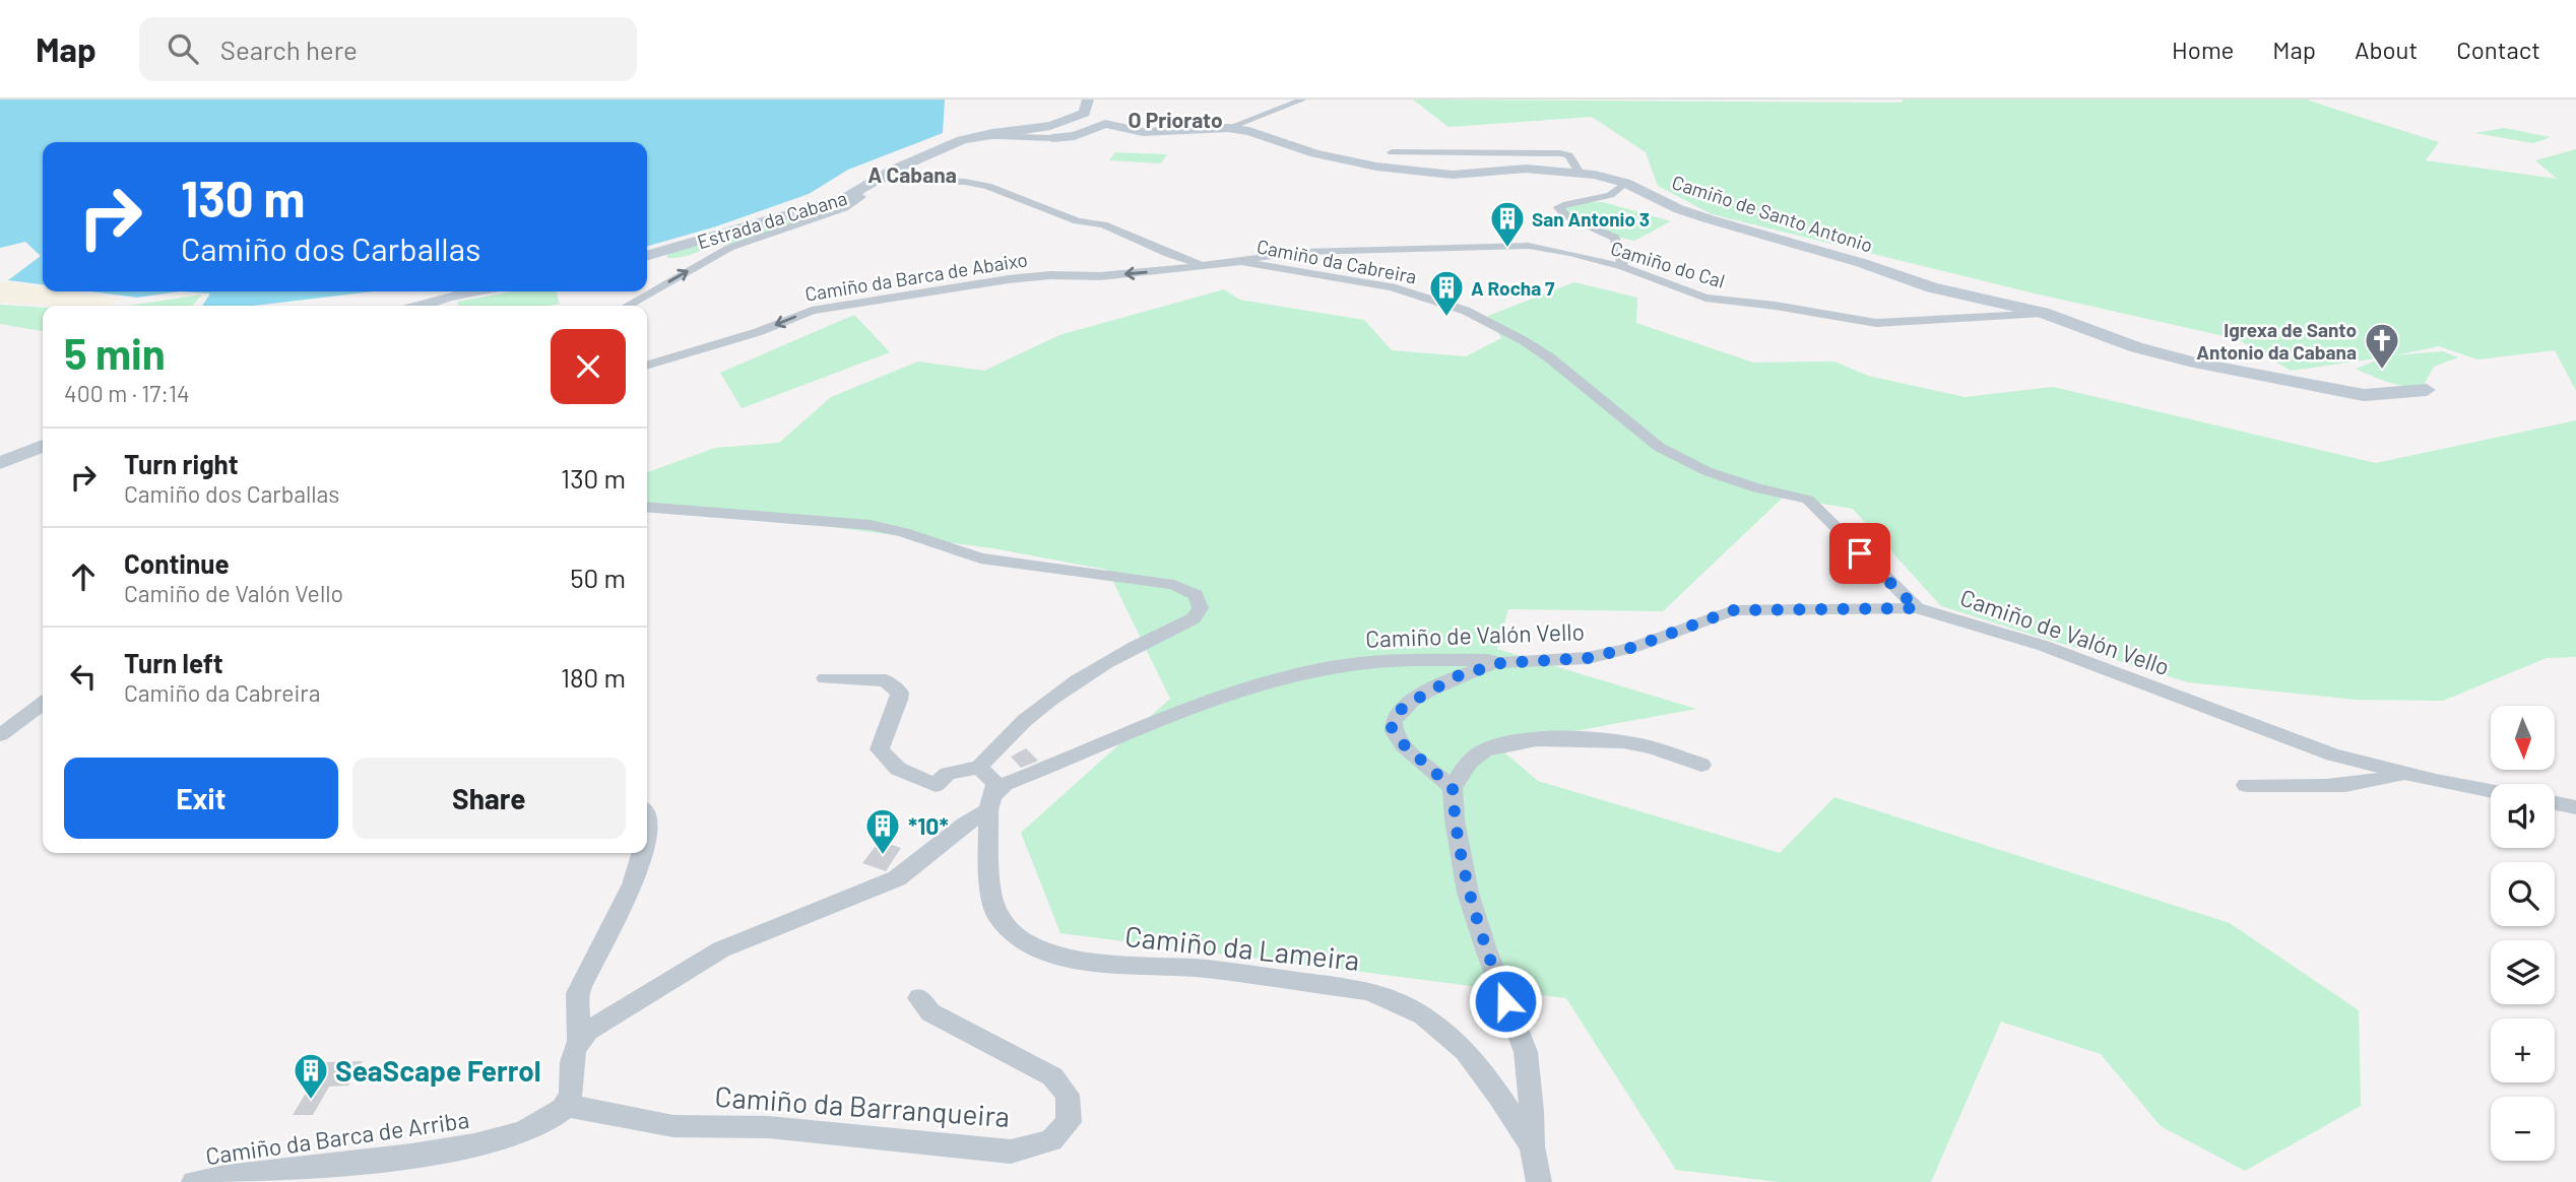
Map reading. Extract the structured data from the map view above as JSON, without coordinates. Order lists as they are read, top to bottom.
{
  "streets": {
    "street": [
      "Camiño de Santo Antonio",
      "Estrada da Cabana",
      "Camiño da Cabreira",
      "Camiño do Cal",
      "Camiño da Barca de Abaixo",
      "Camiño de Valón Vello",
      "Camiño da Lameira",
      "Camiño da Barranqueira",
      "Camiño da Barca de Arriba"
    ]
  },
  "crossings": [
    ["Camiño de Santo Antonio", "Estrada da Cabana"],
    ["Camiño de Santo Antonio", "Camiño do Cal"],
    ["Estrada da Cabana", "Camiño da Cabreira"],
    ["Camiño da Cabreira", "Camiño do Cal"],
    ["Camiño da Cabreira", "Camiño da Barca de Abaixo"],
    ["Camiño da Cabreira", "Camiño de Valón Vello"],
    ["Camiño de Valón Vello", "Camiño da Lameira"],
    ["Camiño da Barranqueira", "Camiño da Barca de Arriba"]
  ],
  "districts": ["O Priorato", "A Cabana"],
  "places": {
    "building": [
      "San Antonio 3",
      "A Rocha 7",
      "*10*",
      "SeaScape Ferrol"
    ],
    "church": ["Igrexa de Santo Antonio da Cabana"]
  },
  "north": "bottom",
  "page": {
    "header": "Map",
    "search": "Search here",
    "nav": [
      "Home",
      "Map",
      "About",
      "Contact"
    ],
    "turn": ["130 m", "Camiño dos Carballas"],
    "heading": ["5 min", "400 m · 17:14"],
    "list": [
      {
        "name": "Turn right",
        "note": "Camiño dos Carballas",
        "value": "130 m"
      },
      {
        "name": "Continue",
        "note": "Camiño de Valón Vello",
        "value": "50 m"
      },
      {
        "name": "Turn left",
        "note": "Camiño da Cabreira",
        "value": "180 m"
      }
    ],
    "map_buttons": ["+", "−"],
    "buttons": ["Exit", "Share"]
  }
}
